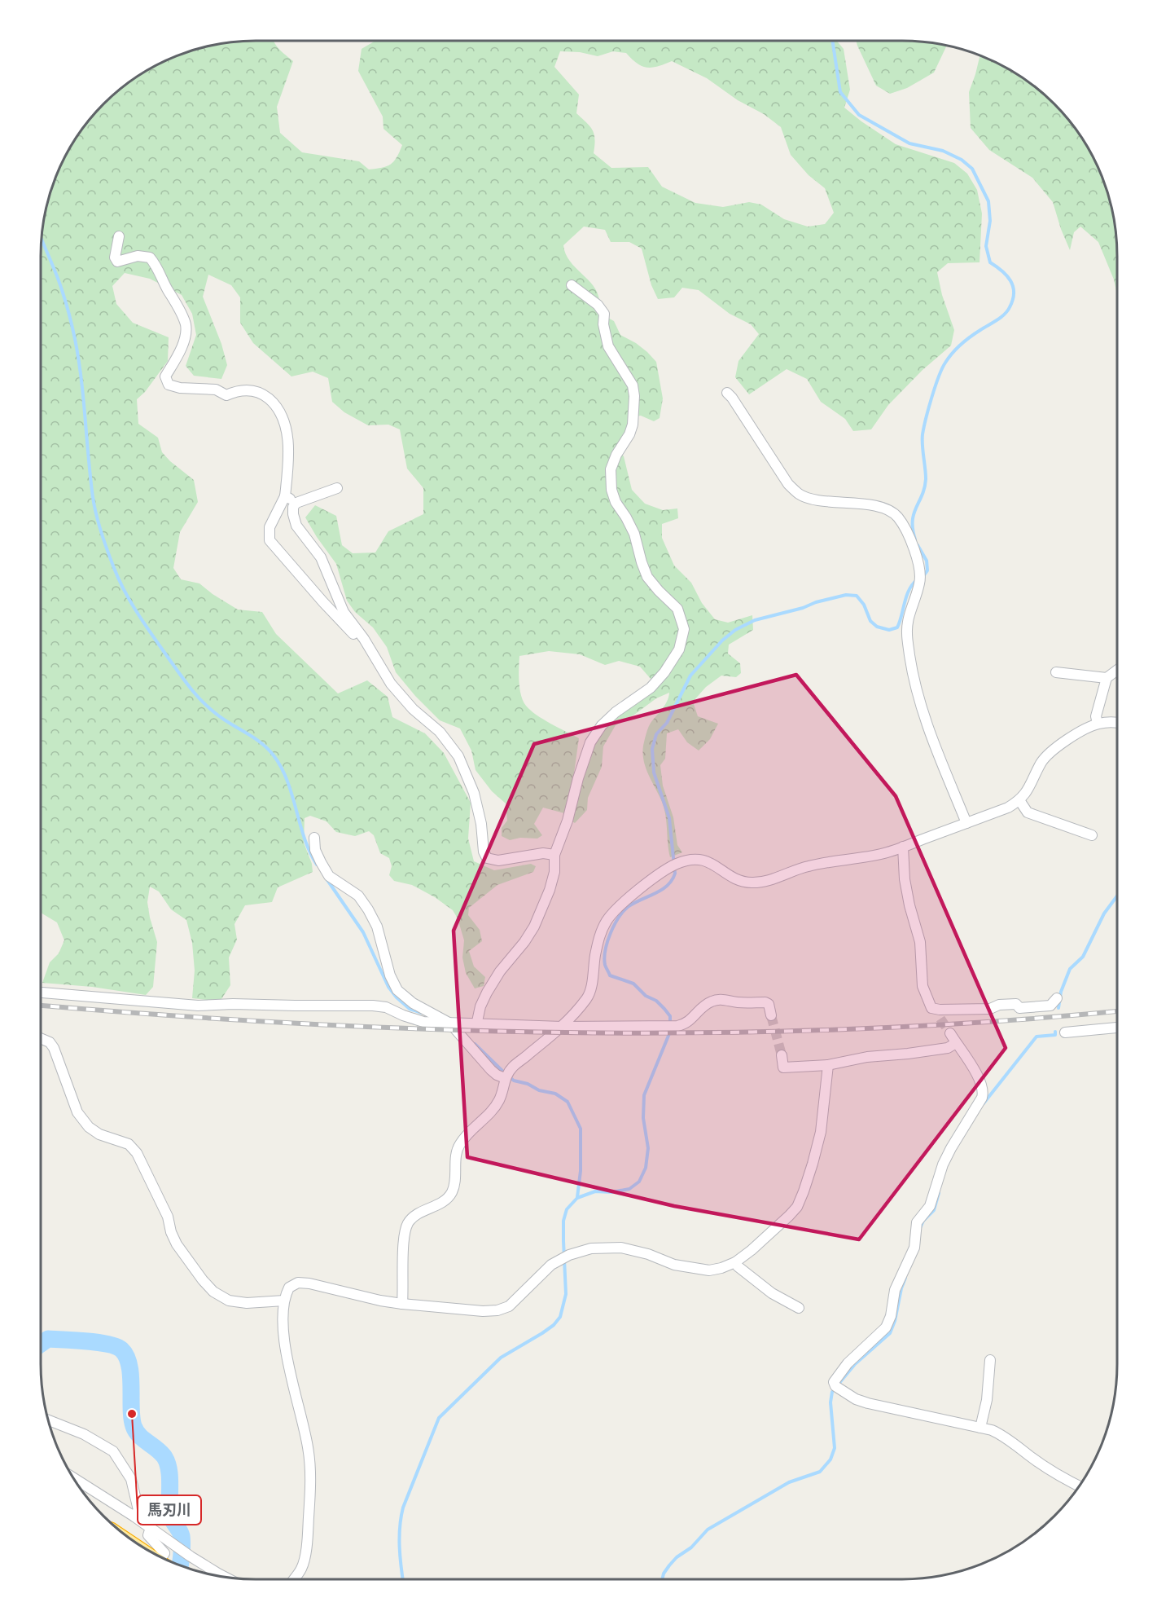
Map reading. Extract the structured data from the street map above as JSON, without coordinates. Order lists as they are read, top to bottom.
{
  "places": ["馬刃川"]
}
